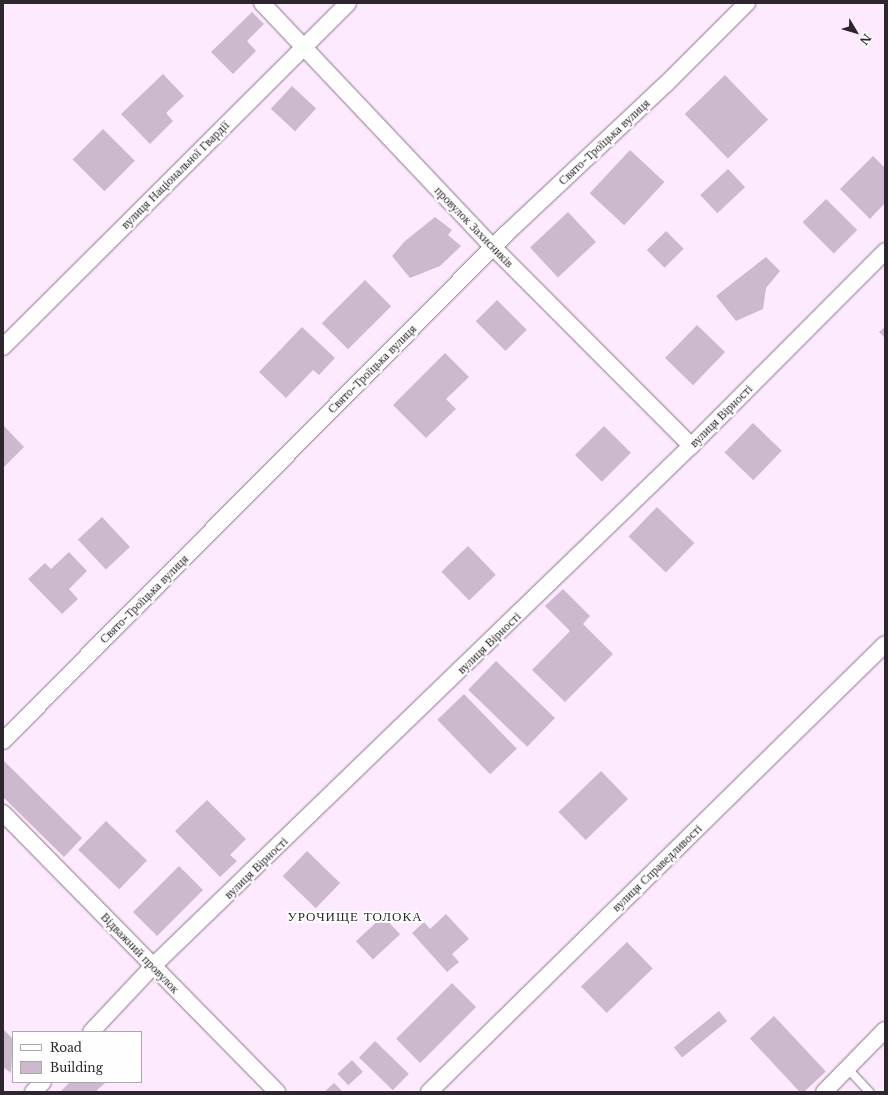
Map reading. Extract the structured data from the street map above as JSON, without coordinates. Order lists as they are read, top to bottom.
{
  "streets": {
    "street": [
      "Свято-Троїцька вулиця",
      "вулиця Національної Гвардії",
      "провулок Захисників",
      "вулиця Вірності",
      "вулиця Справедливості",
      "Відважний провулок"
    ]
  },
  "crossings": [
    ["Свято-Троїцька вулиця", "провулок Захисників"],
    ["вулиця Національної Гвардії", "провулок Захисників"],
    ["провулок Захисників", "вулиця Вірності"],
    ["вулиця Вірності", "Відважний провулок"]
  ],
  "districts": ["УРОЧИЩЕ ТОЛОКА"],
  "legend": ["Road", "Building"],
  "north": "bottom right"
}
